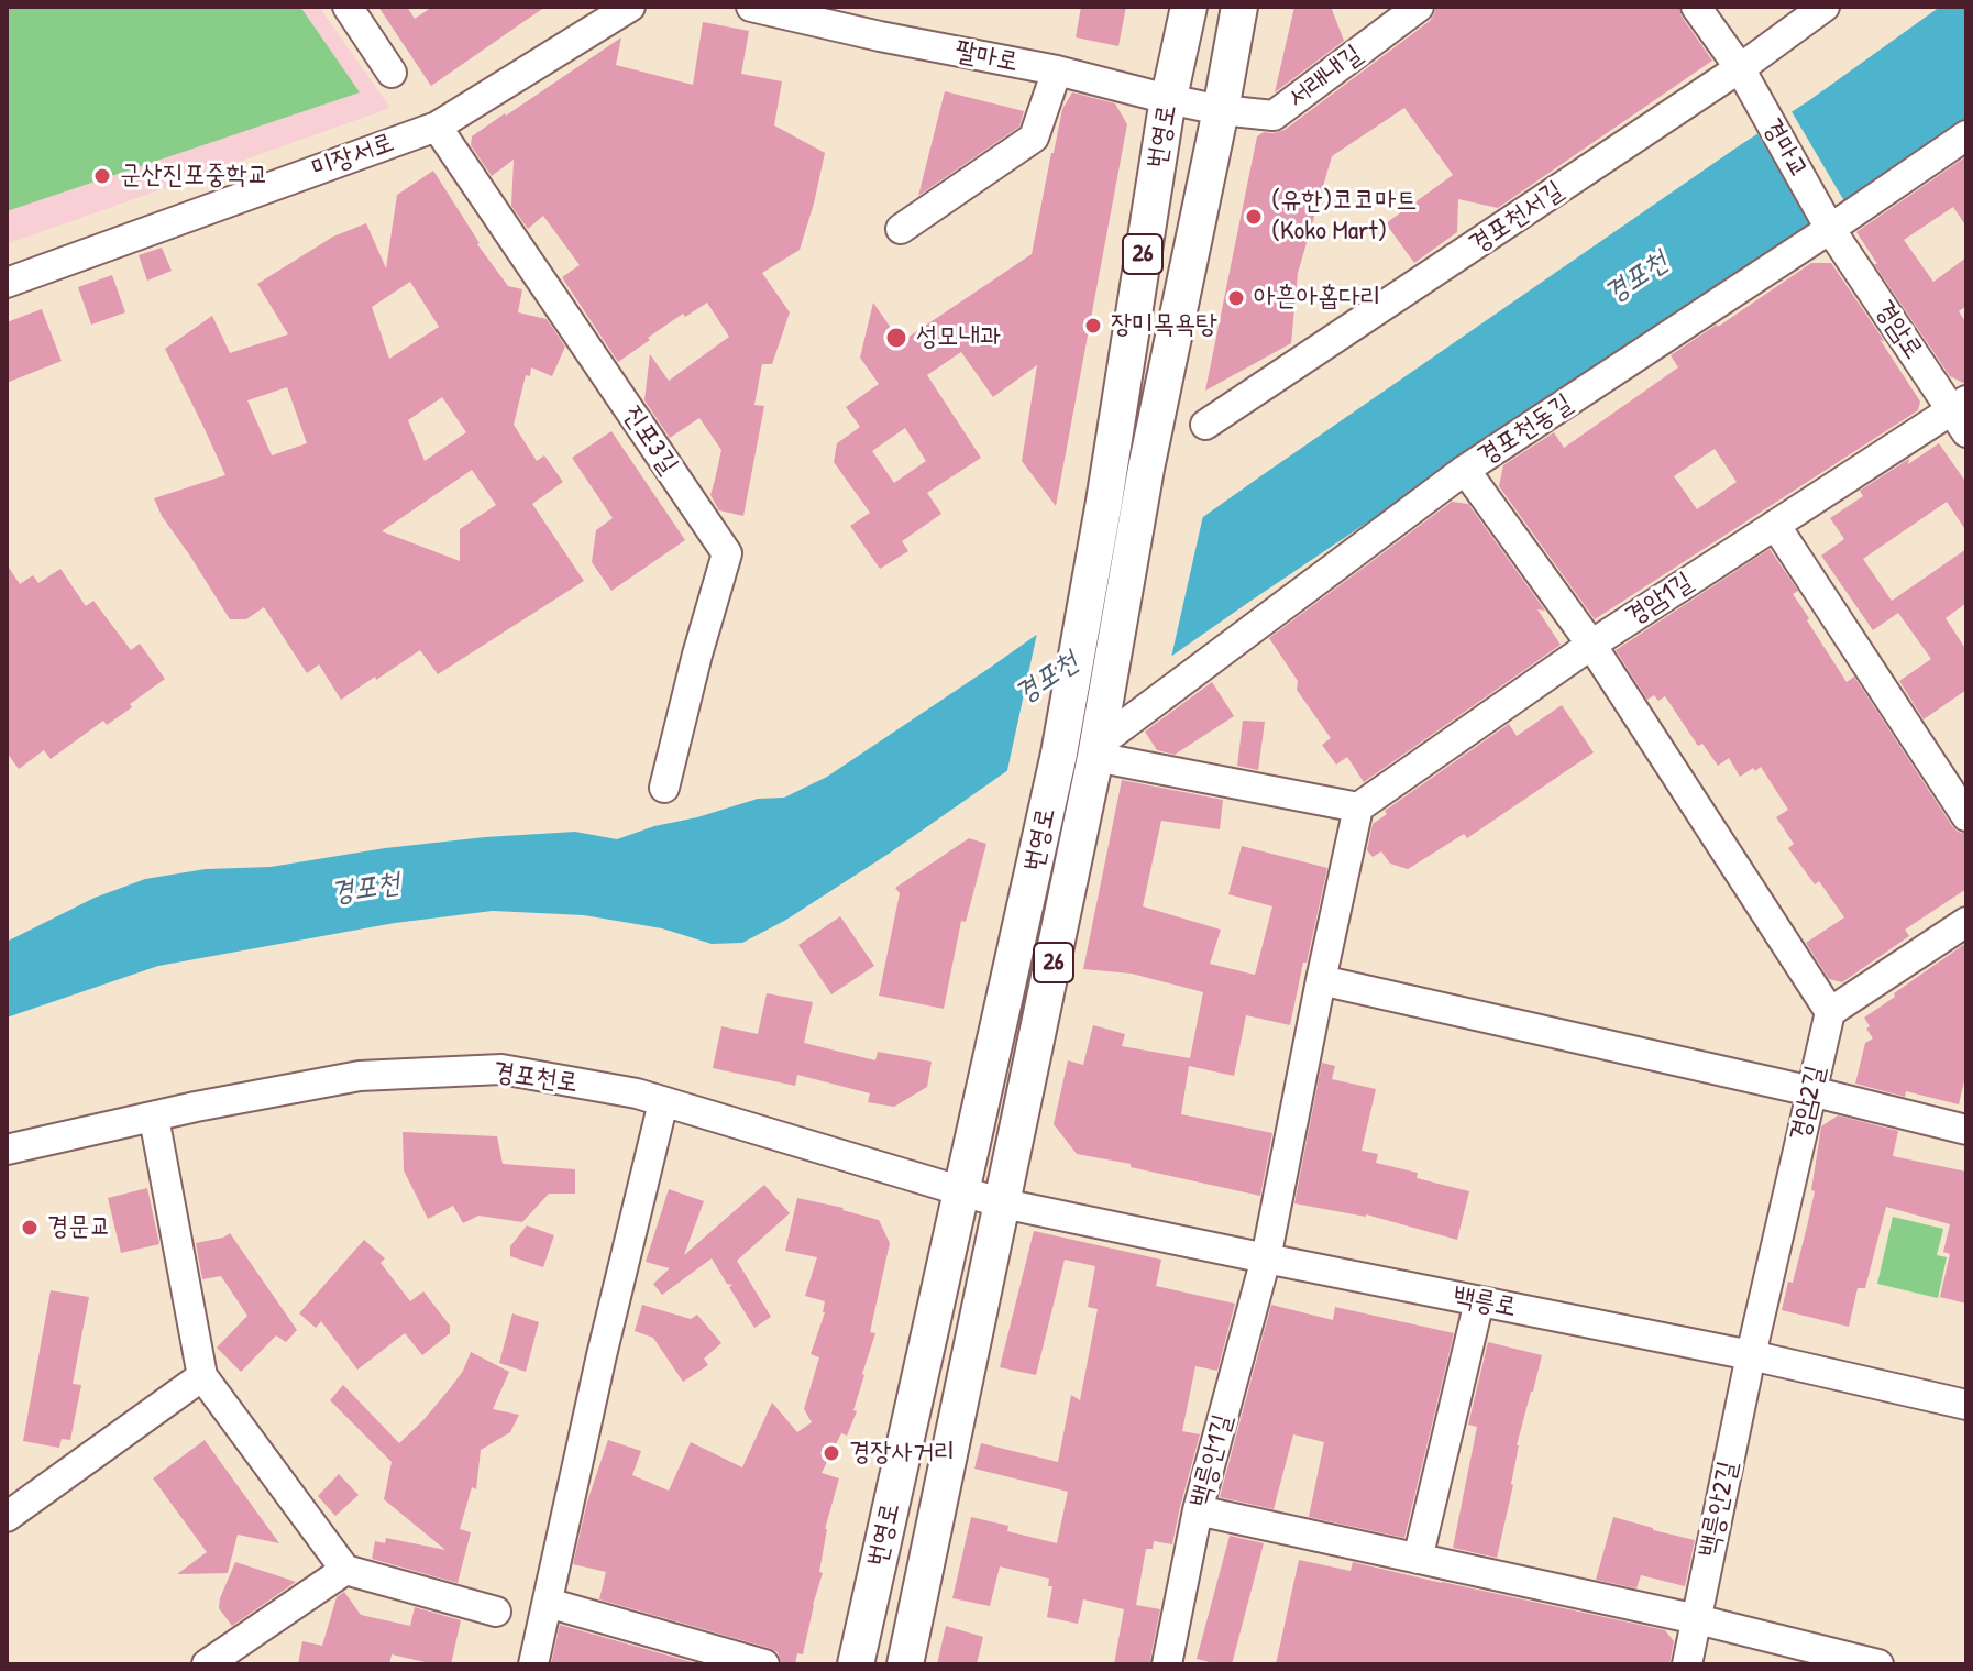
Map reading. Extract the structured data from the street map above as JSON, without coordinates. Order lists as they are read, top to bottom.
{
  "streets": {
    "main road": ["번영로", "26"],
    "street": [
      "팔마로",
      "서래내길",
      "경마교",
      "미장서로",
      "경포천서길",
      "경암로",
      "경포천동길",
      "진포3길",
      "경암1길",
      "경포천로",
      "경암2길",
      "백릉로",
      "백릉안1길",
      "백릉안2길"
    ]
  },
  "crossings": [
    ["팔마로", "서래내길"],
    ["팔마로", "번영로"],
    ["서래내길", "번영로"],
    ["번영로", "경포천동길"],
    ["번영로", "경포천로"],
    ["번영로", "백릉로"],
    ["경마교", "경포천서길"],
    ["경마교", "경암로"],
    ["경마교", "경포천동길"],
    ["미장서로", "진포3길"],
    ["경암로", "경포천동길"],
    ["경암로", "경암1길"],
    ["경포천로", "백릉로"],
    ["경암2길", "백릉로"],
    ["경암2길", "백릉안2길"],
    ["백릉로", "백릉안1길"],
    ["백릉로", "백릉안2길"]
  ],
  "water": ["경포천"],
  "places": [
    "군산진포중학교",
    "(유한)코코마트 (Koko Mart)",
    "아흔아홉다리",
    "장미목욕탕",
    "성모내과",
    "경문교",
    "경장사거리"
  ]
}
